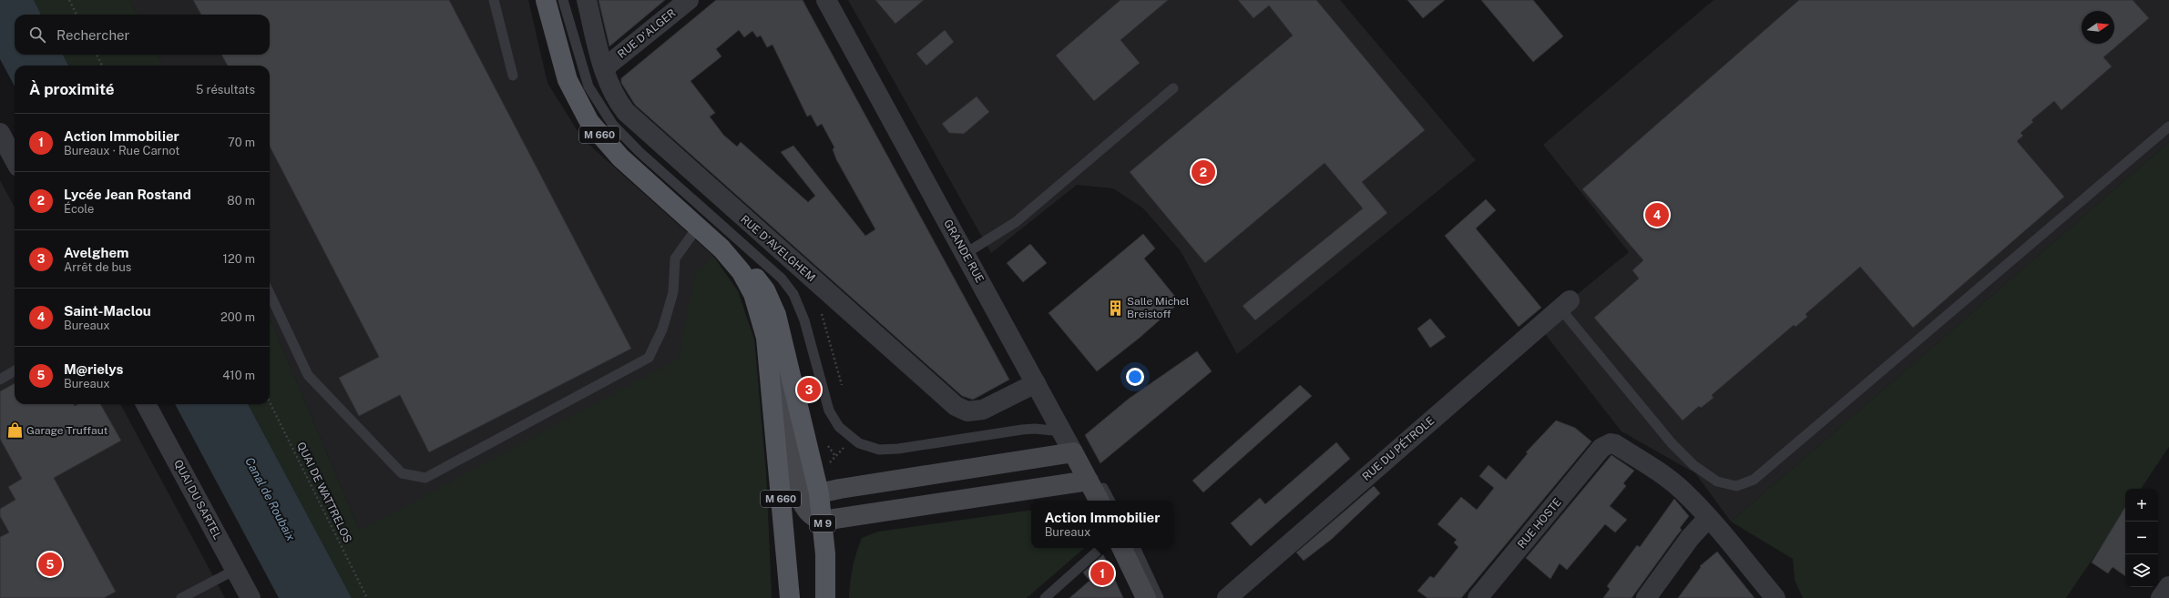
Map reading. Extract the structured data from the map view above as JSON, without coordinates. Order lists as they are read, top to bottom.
{
  "streets": {
    "main road": ["M 660", "GRANDE RUE", "M 9"],
    "street": [
      "RUE D'ALGER",
      "RUE D'AVELGHEM",
      "RUE DU PÉTROLE",
      "QUAI DU SARTEL",
      "RUE HOSTE"
    ],
    "path": ["QUAI DE WATTRELOS"]
  },
  "crossings": [
    ["RUE D'ALGER", "RUE D'AVELGHEM"],
    ["M 660", "M 9"],
    ["RUE D'AVELGHEM", "GRANDE RUE"],
    ["GRANDE RUE", "M 9"]
  ],
  "water": ["Canal de Roubaix"],
  "places": {
    "building": ["Salle Michel Breistoff"],
    "shop": ["Garage Truffaut"]
  },
  "north": "right",
  "page": {
    "search": "Rechercher",
    "heading": ["À proximité", "5 résultats"],
    "list": [
      {
        "mark": "1",
        "name": "Action Immobilier",
        "note": "Bureaux · Rue Carnot",
        "value": "70 m"
      },
      {
        "mark": "2",
        "name": "Lycée Jean Rostand",
        "note": "École",
        "value": "80 m"
      },
      {
        "mark": "3",
        "name": "Avelghem",
        "note": "Arrêt de bus",
        "value": "120 m"
      },
      {
        "mark": "4",
        "name": "Saint-Maclou",
        "note": "Bureaux",
        "value": "200 m"
      },
      {
        "mark": "5",
        "name": "M@rielys",
        "note": "Bureaux",
        "value": "410 m"
      }
    ],
    "pins": [
      "2",
      "4",
      "3",
      "5",
      "1"
    ],
    "map_buttons": ["+", "−"],
    "popup": ["Action Immobilier", "Bureaux"]
  }
}
